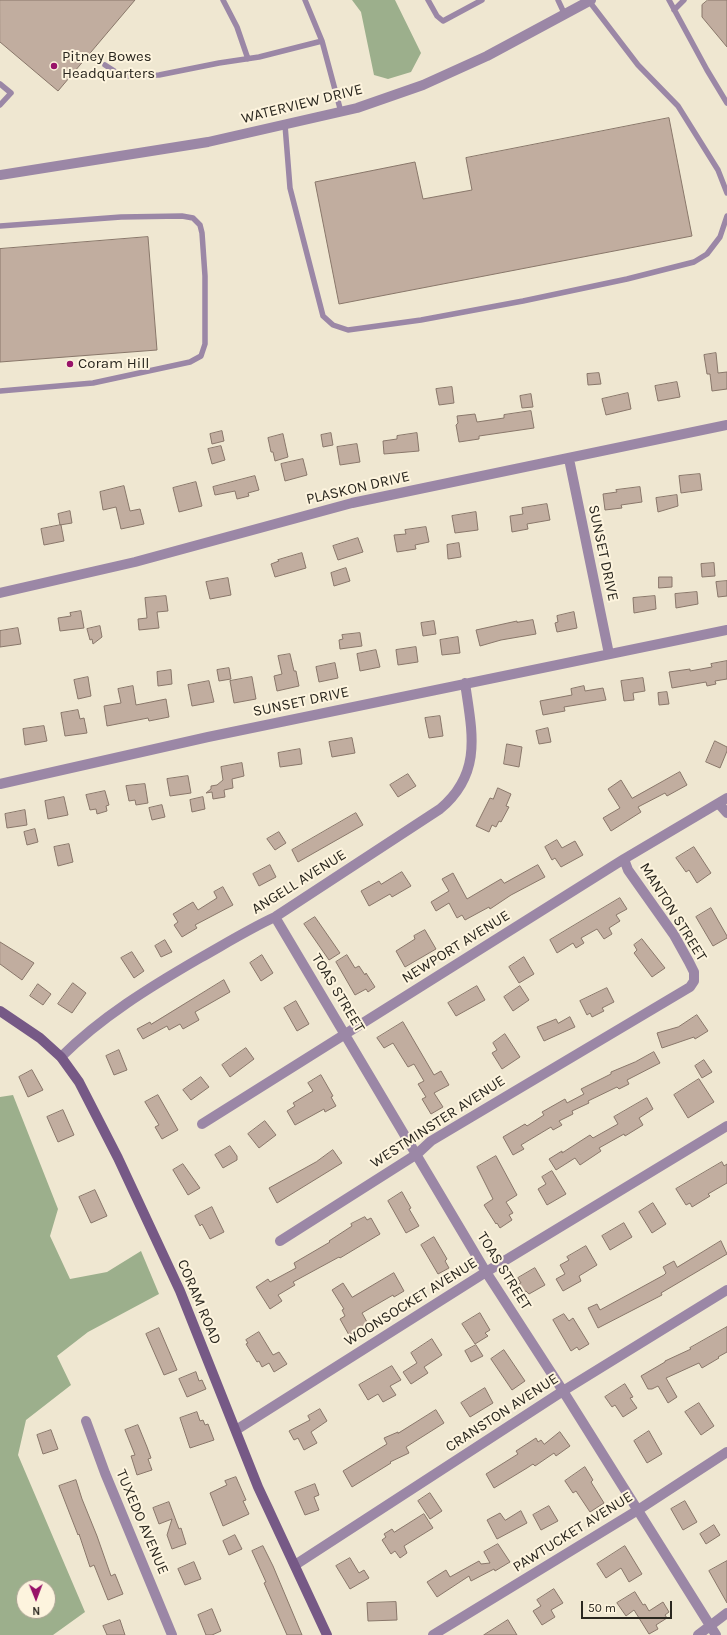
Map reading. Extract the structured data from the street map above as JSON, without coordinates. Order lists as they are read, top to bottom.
{
  "streets": {
    "street": [
      "WATERVIEW DRIVE",
      "PLASKON DRIVE",
      "SUNSET DRIVE",
      "ANGELL AVENUE",
      "MANTON STREET",
      "NEWPORT AVENUE",
      "TOAS STREET",
      "WESTMINSTER AVENUE",
      "CORAM ROAD",
      "WOONSOCKET AVENUE",
      "CRANSTON AVENUE",
      "TUXEDO AVENUE",
      "PAWTUCKET AVENUE"
    ]
  },
  "crossings": [
    ["PLASKON DRIVE", "SUNSET DRIVE"],
    ["SUNSET DRIVE", "ANGELL AVENUE"],
    ["ANGELL AVENUE", "TOAS STREET"],
    ["ANGELL AVENUE", "CORAM ROAD"],
    ["MANTON STREET", "NEWPORT AVENUE"],
    ["MANTON STREET", "WESTMINSTER AVENUE"],
    ["NEWPORT AVENUE", "TOAS STREET"],
    ["TOAS STREET", "WESTMINSTER AVENUE"],
    ["TOAS STREET", "WOONSOCKET AVENUE"],
    ["TOAS STREET", "CRANSTON AVENUE"],
    ["TOAS STREET", "PAWTUCKET AVENUE"],
    ["CORAM ROAD", "WOONSOCKET AVENUE"],
    ["CORAM ROAD", "CRANSTON AVENUE"]
  ],
  "places": ["Pitney Bowes Headquarters", "Coram Hill"],
  "scale_bar": "50 m",
  "north": "bottom"
}
